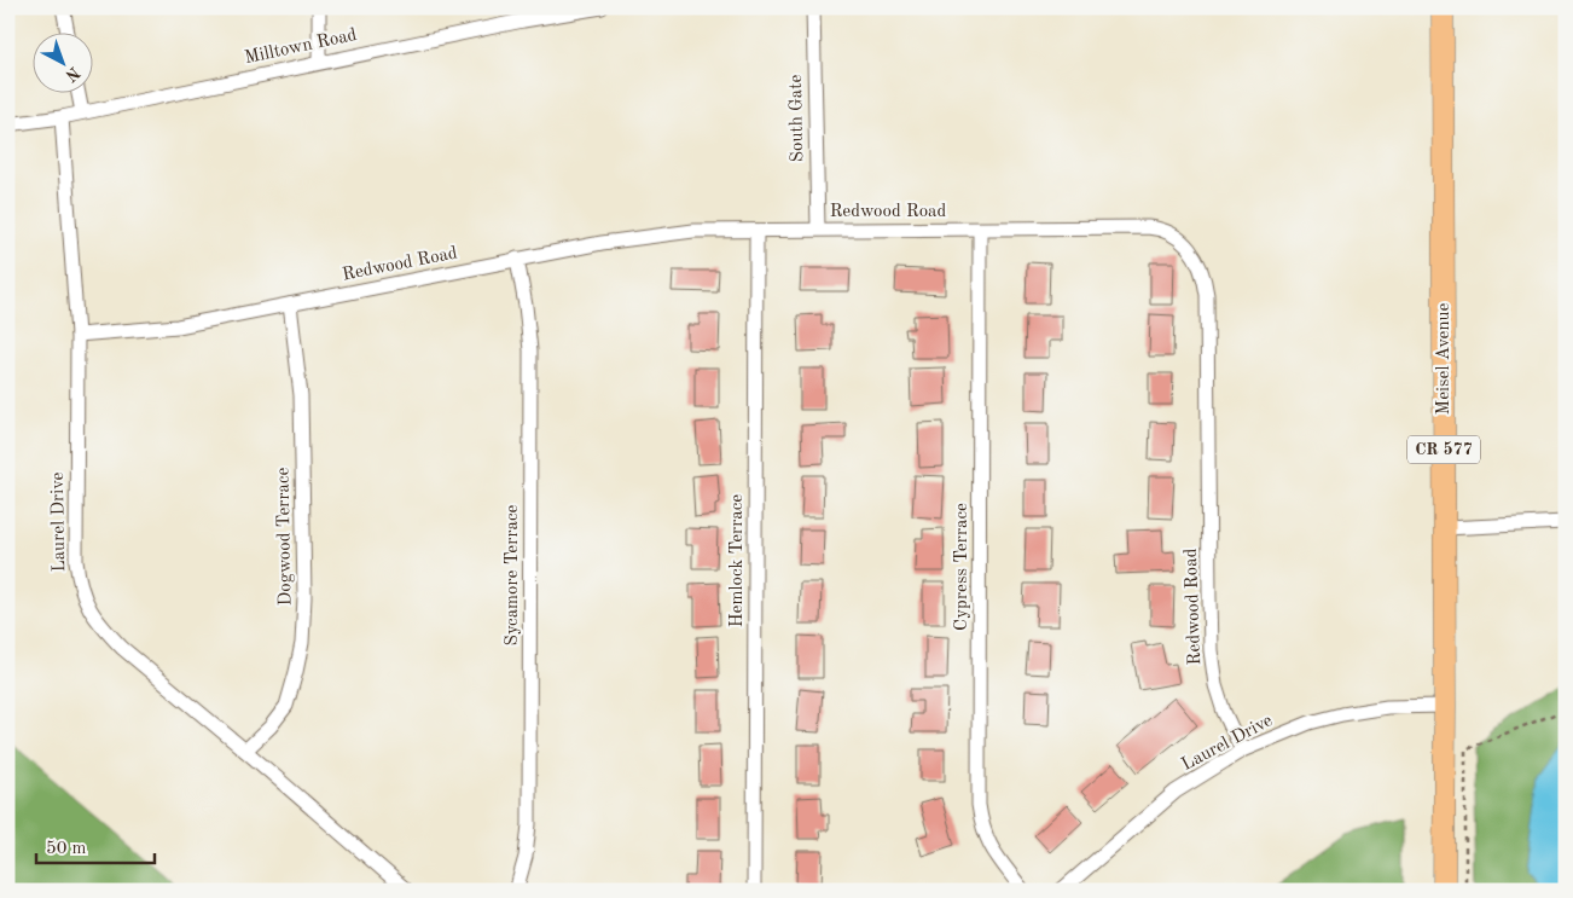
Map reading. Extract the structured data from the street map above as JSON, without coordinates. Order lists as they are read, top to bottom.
{
  "streets": {
    "main road": ["Meisel Avenue", "CR 577"],
    "street": [
      "Milltown Road",
      "South Gate",
      "Redwood Road",
      "Laurel Drive",
      "Dogwood Terrace",
      "Hemlock Terrace",
      "Cypress Terrace",
      "Sycamore Terrace"
    ]
  },
  "crossings": [
    ["Milltown Road", "Laurel Drive"],
    ["South Gate", "Redwood Road"],
    ["Redwood Road", "Laurel Drive"],
    ["Redwood Road", "Dogwood Terrace"],
    ["Redwood Road", "Hemlock Terrace"],
    ["Redwood Road", "Cypress Terrace"],
    ["Redwood Road", "Sycamore Terrace"],
    ["Meisel Avenue", "Laurel Drive"],
    ["Laurel Drive", "Dogwood Terrace"]
  ],
  "scale_bar": "50 m",
  "north": "bottom right"
}
